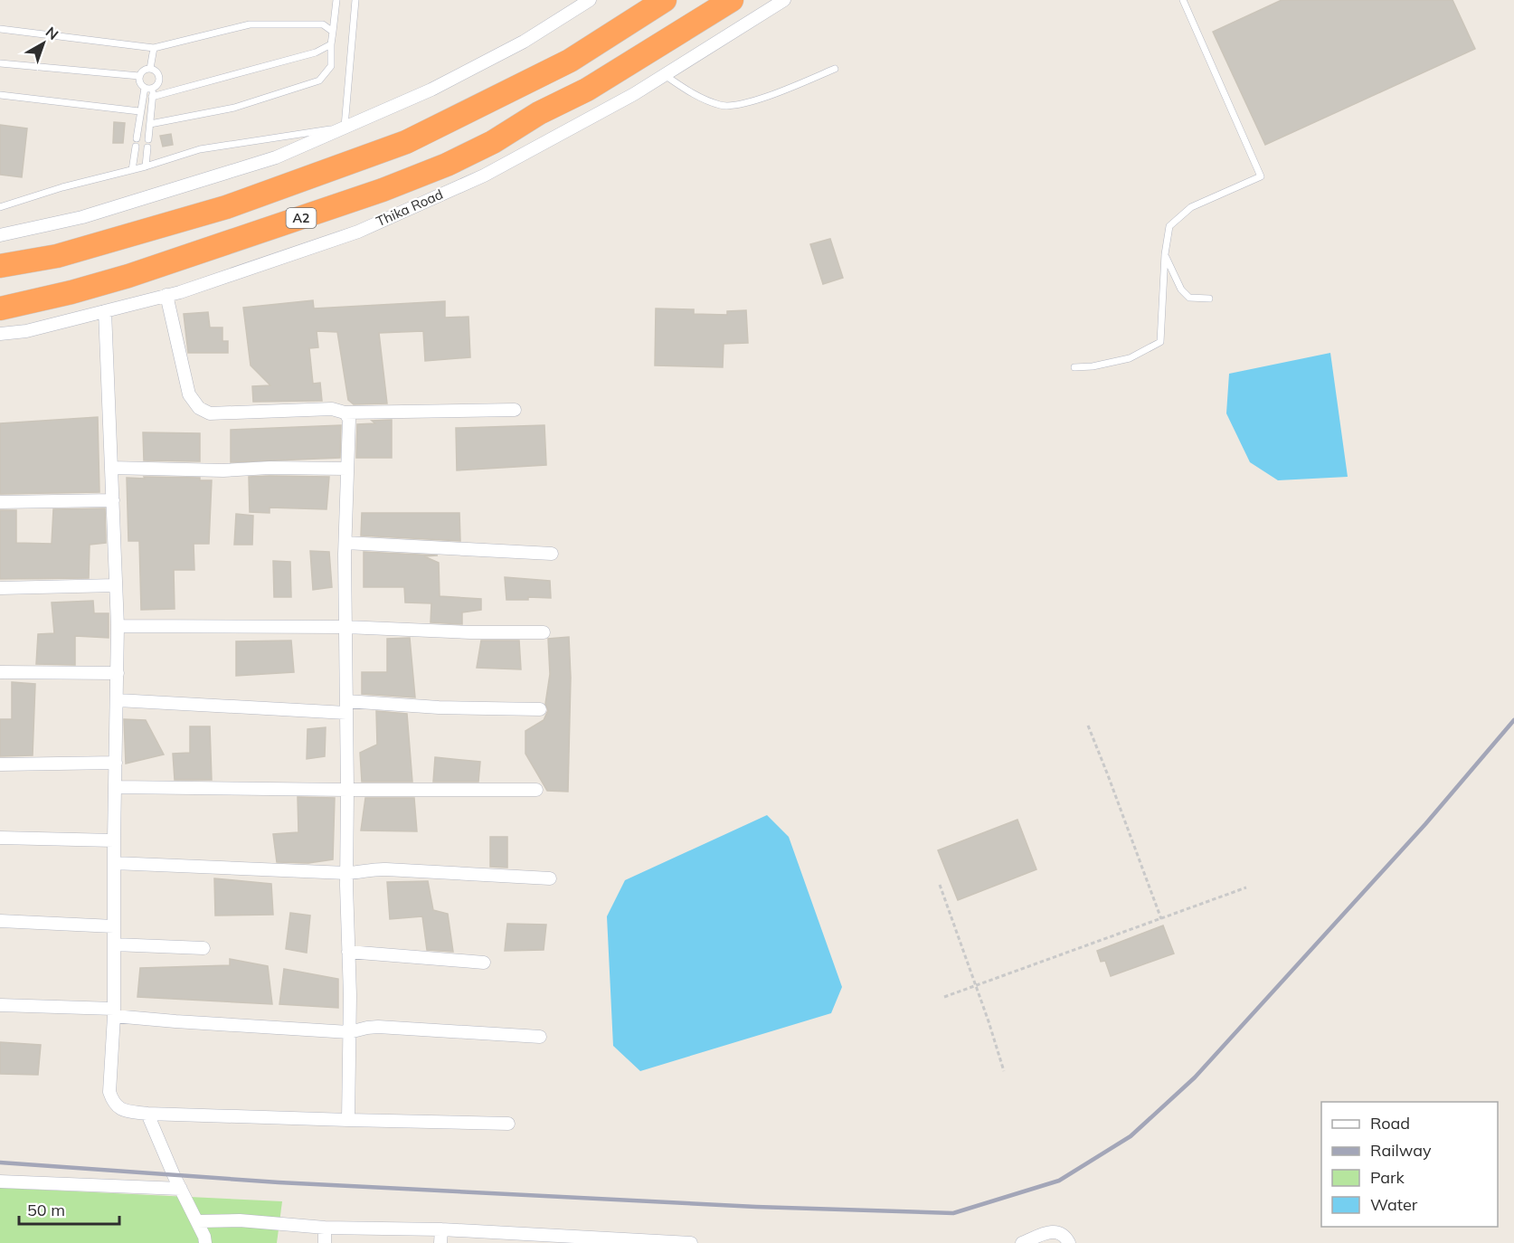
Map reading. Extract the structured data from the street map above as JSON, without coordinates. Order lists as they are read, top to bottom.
{
  "streets": {
    "highway": ["Thika Road", "A2"]
  },
  "legend": [
    "Road",
    "Railway",
    "Park",
    "Water"
  ],
  "scale_bar": "50 m",
  "north": "top right"
}
